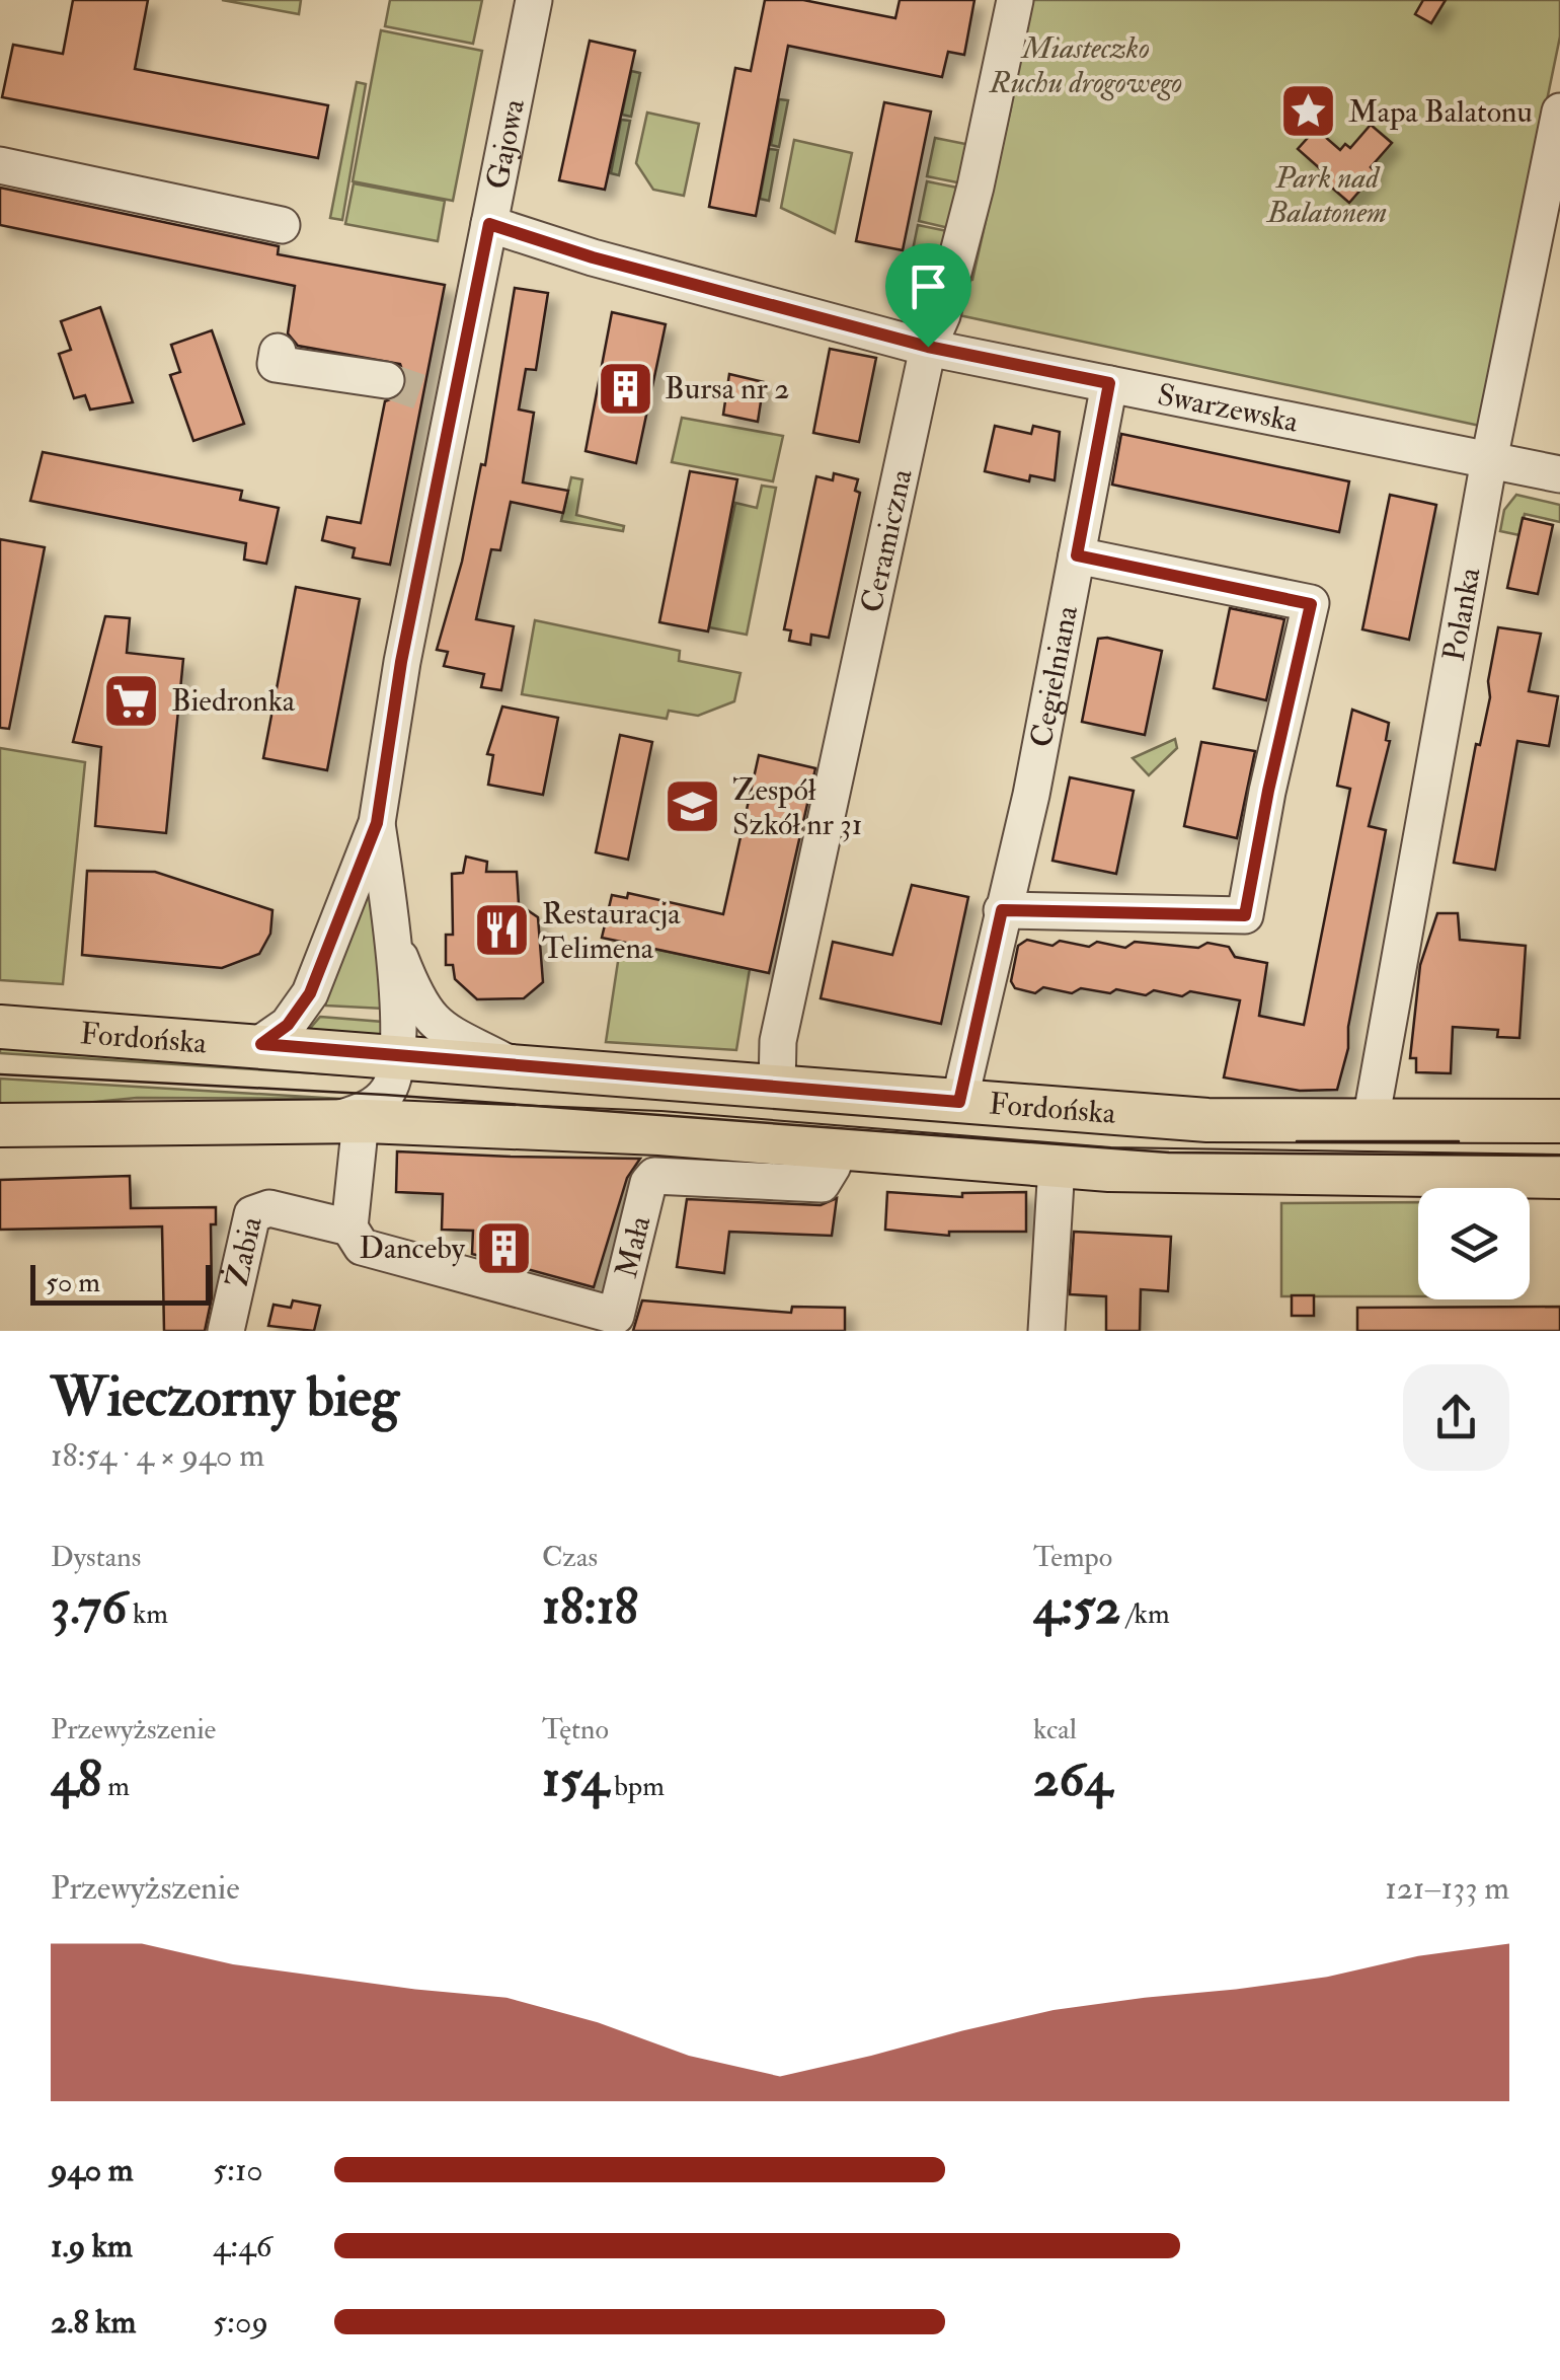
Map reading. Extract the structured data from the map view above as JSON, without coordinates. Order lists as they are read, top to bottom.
{
  "streets": {
    "main road": ["Fordońska"],
    "street": [
      "Gajowa",
      "Swarzewska",
      "Ceramiczna",
      "Polanka",
      "Cegielniana",
      "Mała",
      "Żabia"
    ]
  },
  "crossings": [
    ["Gajowa", "Swarzewska"],
    ["Gajowa", "Fordońska"],
    ["Swarzewska", "Ceramiczna"],
    ["Swarzewska", "Polanka"],
    ["Swarzewska", "Cegielniana"],
    ["Ceramiczna", "Fordońska"],
    ["Polanka", "Fordońska"],
    ["Cegielniana", "Fordońska"],
    ["Fordońska", "Mała"],
    ["Mała", "Żabia"]
  ],
  "parks": ["Miasteczko Ruchu drogowego", "Park nad Balatonem"],
  "places": {
    "place": ["Mapa Balatonu"],
    "building": ["Bursa nr 2", "Danceby"],
    "supermarket": ["Biedronka"],
    "school or university": ["Zespół Szkół nr 31"],
    "restaurant": ["Restauracja Telimena"]
  },
  "scale_bar": "50 m",
  "page": {
    "scale": "50 m",
    "heading": ["Wieczorny bieg", "18:54 · 4 × 940 m"],
    "stats": [
      ["Dystans", "3.76 km"],
      ["Czas", "18:18"],
      ["Tempo", "4:52 /km"],
      ["Przewyższenie", "48 m"],
      ["Tętno", "154 bpm"],
      ["kcal", "264"]
    ],
    "chart": ["Przewyższenie", "121–133 m"],
    "list": [
      {
        "name": "940 m",
        "note": "5:10"
      },
      {
        "name": "1.9 km",
        "note": "4:46"
      },
      {
        "name": "2.8 km",
        "note": "5:09"
      }
    ]
  }
}
